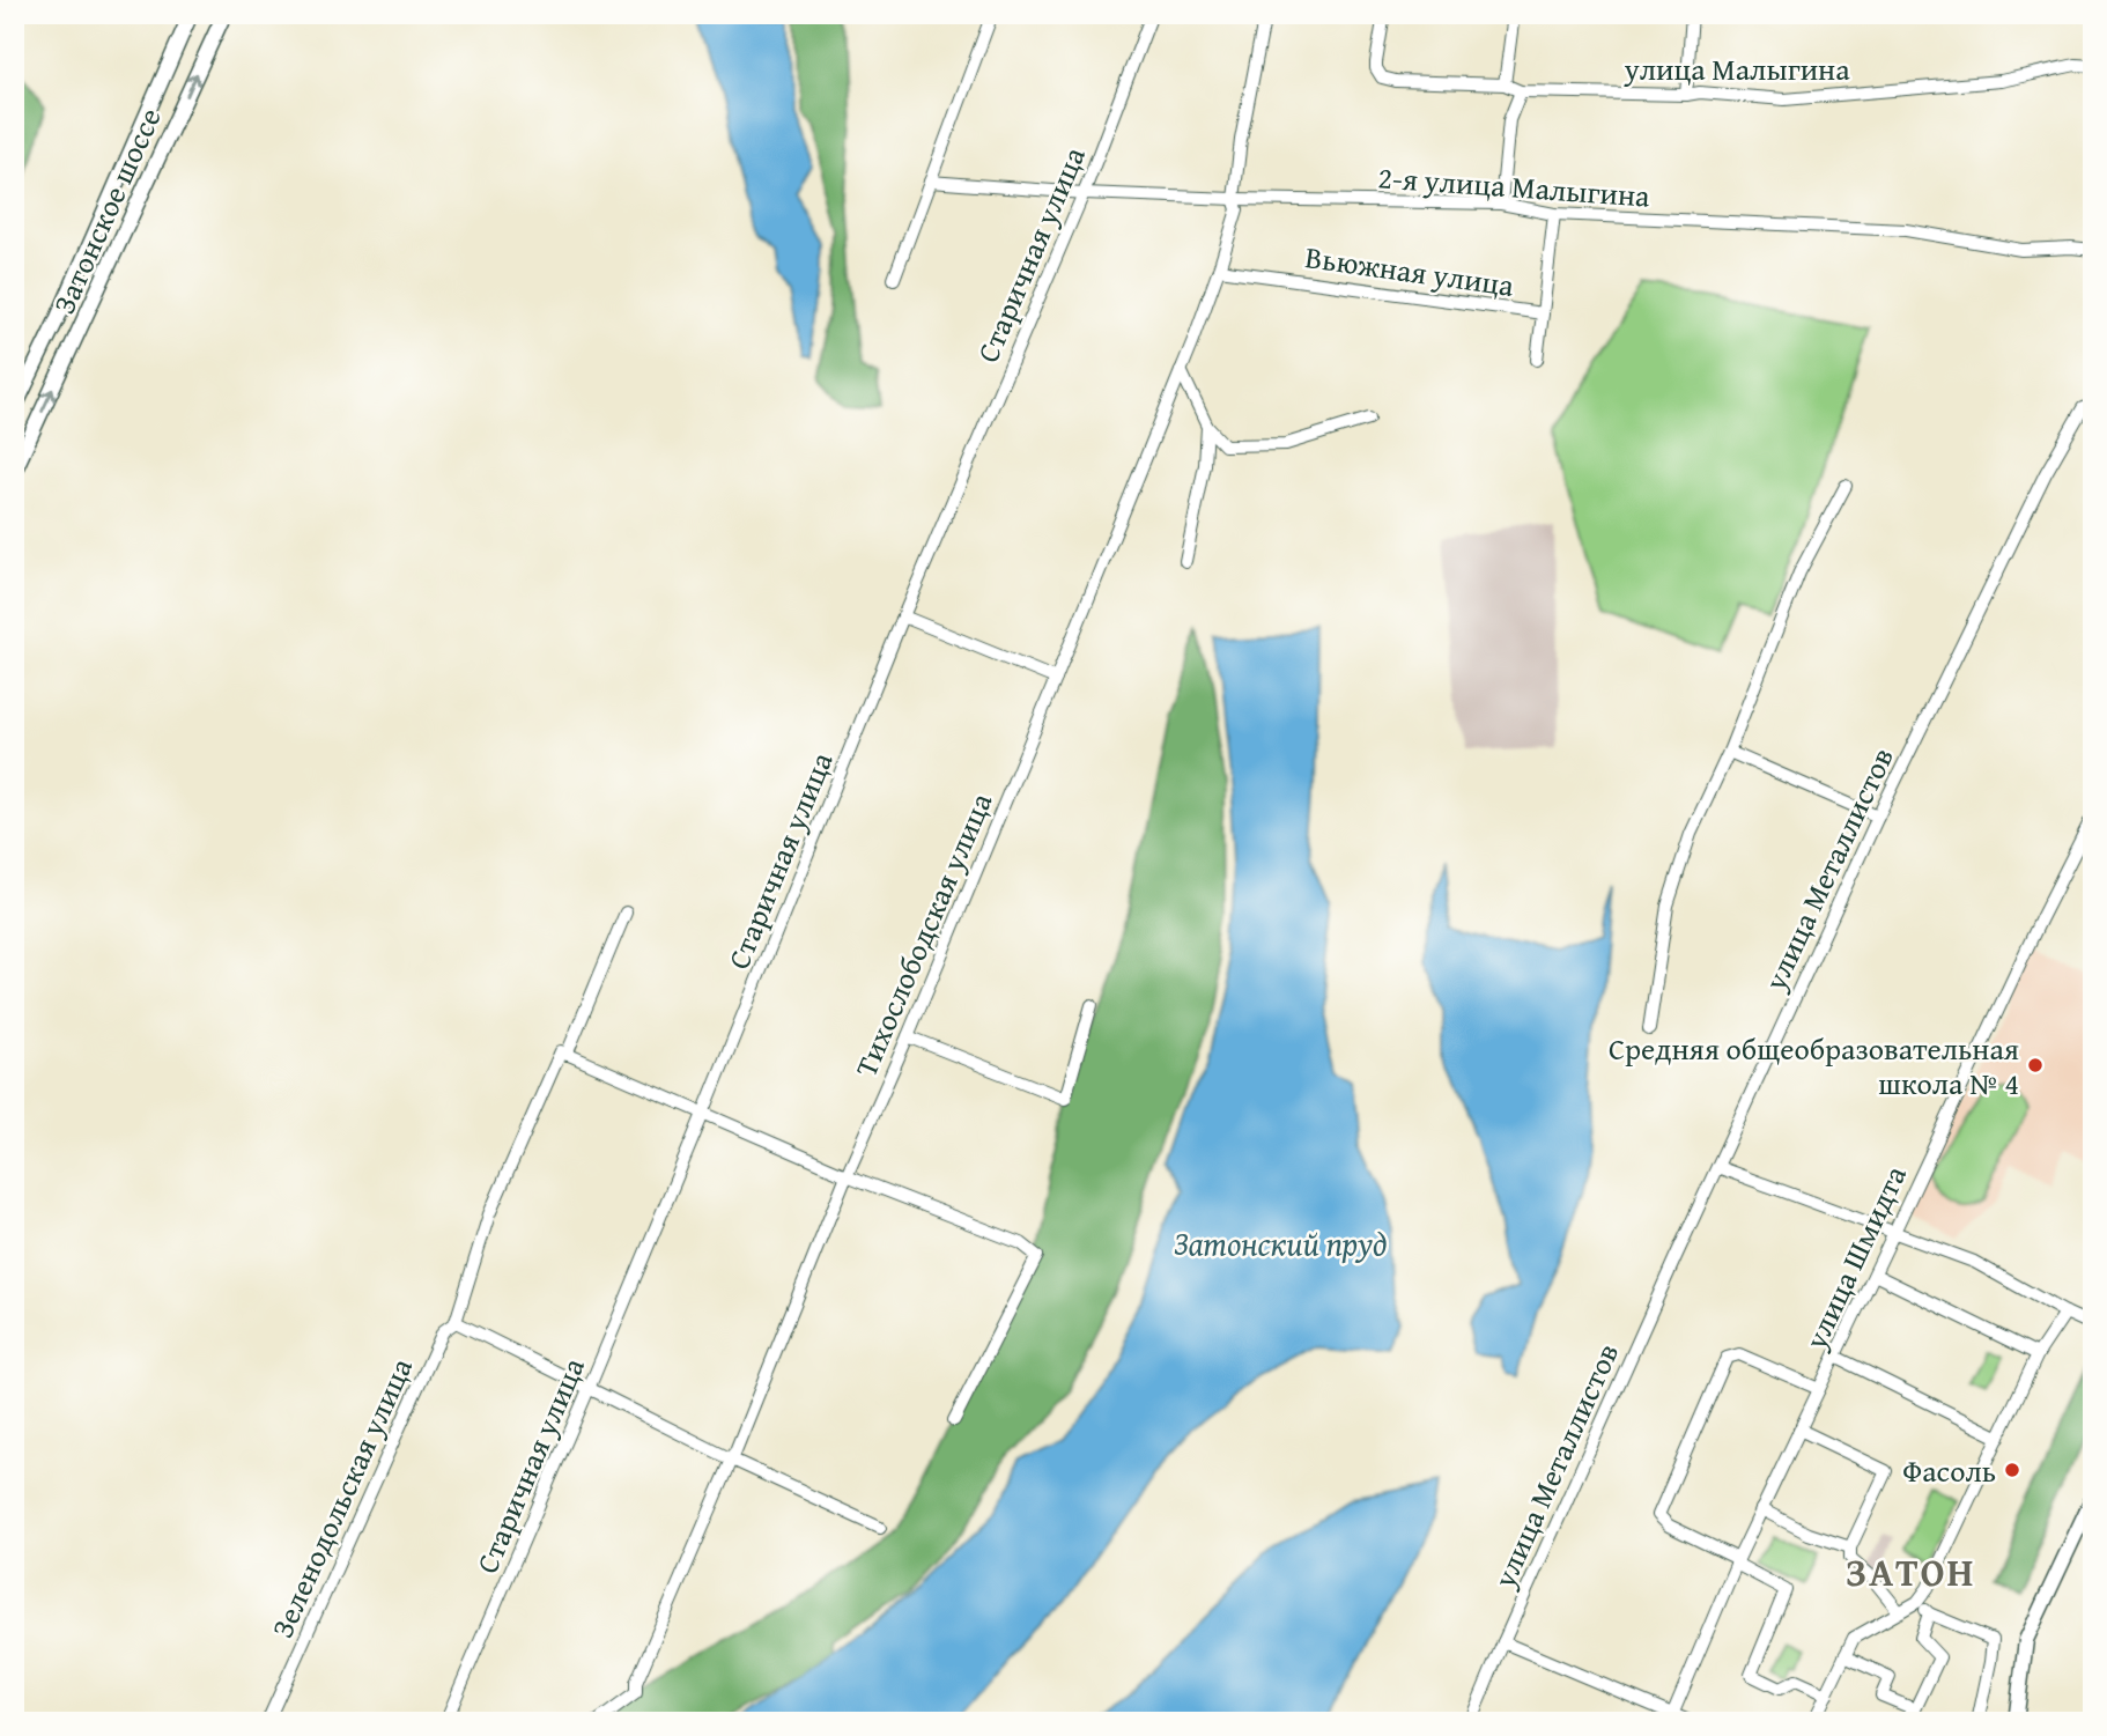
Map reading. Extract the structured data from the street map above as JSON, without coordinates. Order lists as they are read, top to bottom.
{
  "streets": {
    "main road": ["Затонское шоссе"],
    "street": [
      "улица Малыгина",
      "2-я улица Малыгина",
      "Старичная улица",
      "Вьюжная улица",
      "улица Металлистов",
      "Тихослободская улица",
      "улица Шмидта",
      "Зеленодольская улица"
    ]
  },
  "crossings": [
    ["2-я улица Малыгина", "Старичная улица"],
    ["2-я улица Малыгина", "Вьюжная улица"],
    ["2-я улица Малыгина", "Тихослободская улица"],
    ["Вьюжная улица", "Тихослободская улица"]
  ],
  "districts": ["ЗАТОН"],
  "water": ["Затонский пруд"],
  "places": ["Средняя общеобразовательная школа № 4", "Фасоль"]
}
